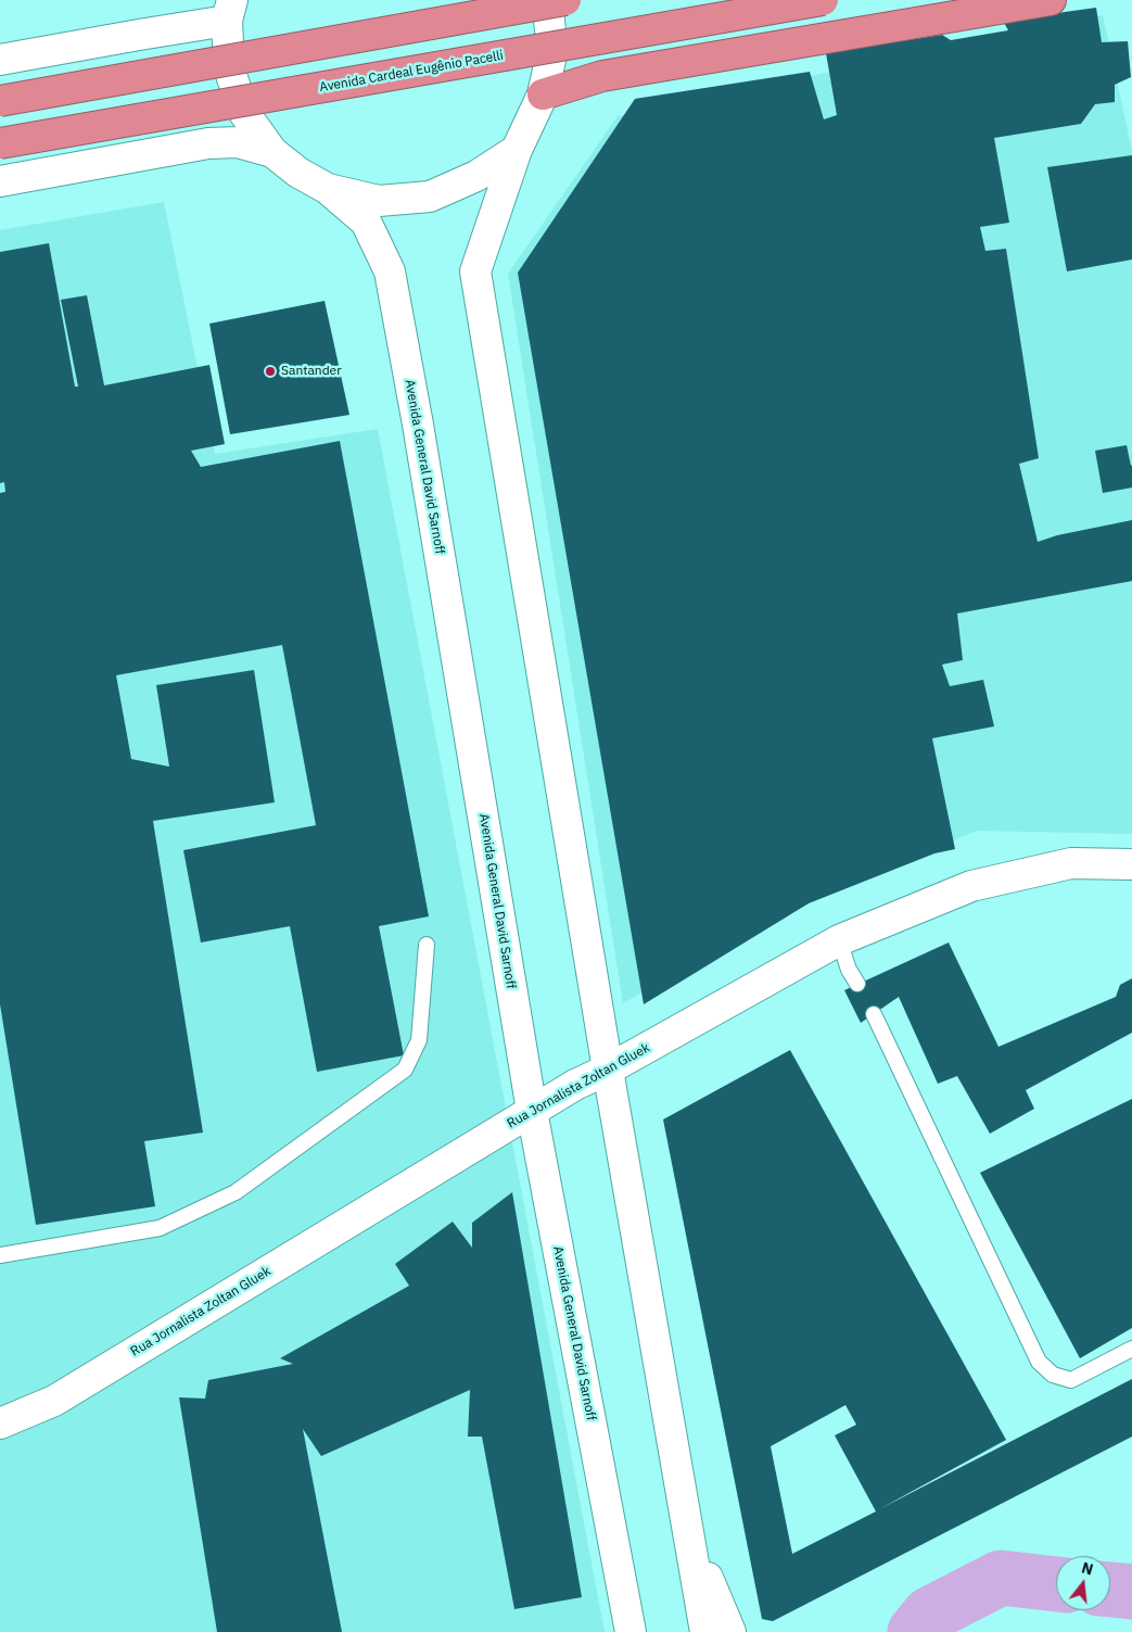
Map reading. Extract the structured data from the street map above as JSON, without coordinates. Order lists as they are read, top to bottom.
{
  "streets": {
    "highway": ["Avenida Cardeal Eugênio Pacelli"],
    "main road": ["Avenida General David Sarnoff", "Rua Jornalista Zoltan Gluek"]
  },
  "crossings": [
    ["Avenida General David Sarnoff", "Rua Jornalista Zoltan Gluek"]
  ],
  "places": ["Santander"],
  "north": "top"
}
